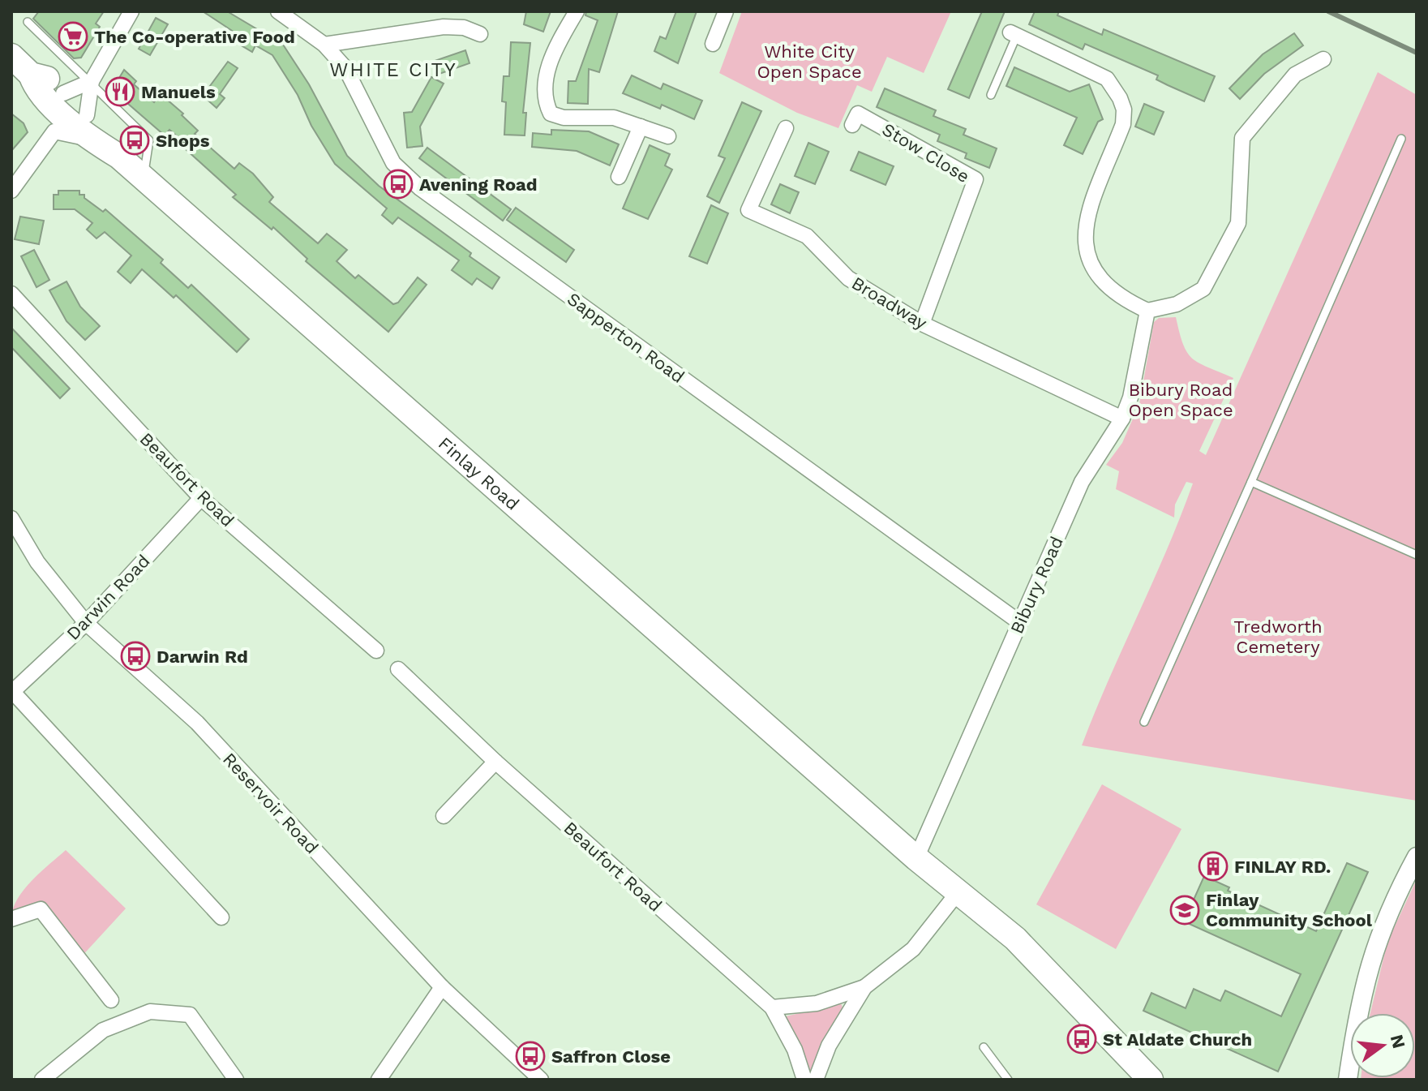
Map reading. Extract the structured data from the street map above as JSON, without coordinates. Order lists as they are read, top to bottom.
{
  "streets": {
    "highway": ["Finlay Road"],
    "street": [
      "Stow Close",
      "Broadway",
      "Sapperton Road",
      "Beaufort Road",
      "Bibury Road",
      "Darwin Road",
      "Reservoir Road"
    ]
  },
  "crossings": [
    ["Stow Close", "Broadway"],
    ["Broadway", "Bibury Road"],
    ["Sapperton Road", "Bibury Road"],
    ["Finlay Road", "Bibury Road"],
    ["Beaufort Road", "Darwin Road"],
    ["Darwin Road", "Reservoir Road"]
  ],
  "districts": ["WHITE CITY"],
  "parks": ["White City Open Space", "Bibury Road Open Space", "Tredworth Cemetery"],
  "places": {
    "supermarket": ["The Co-operative Food"],
    "restaurant": ["Manuels"],
    "bus stop": [
      "Shops",
      "Avening Road",
      "Darwin Rd",
      "St Aldate Church",
      "Saffron Close"
    ],
    "building": ["FINLAY RD."],
    "school or university": ["Finlay Community School"]
  },
  "north": "right"
}
